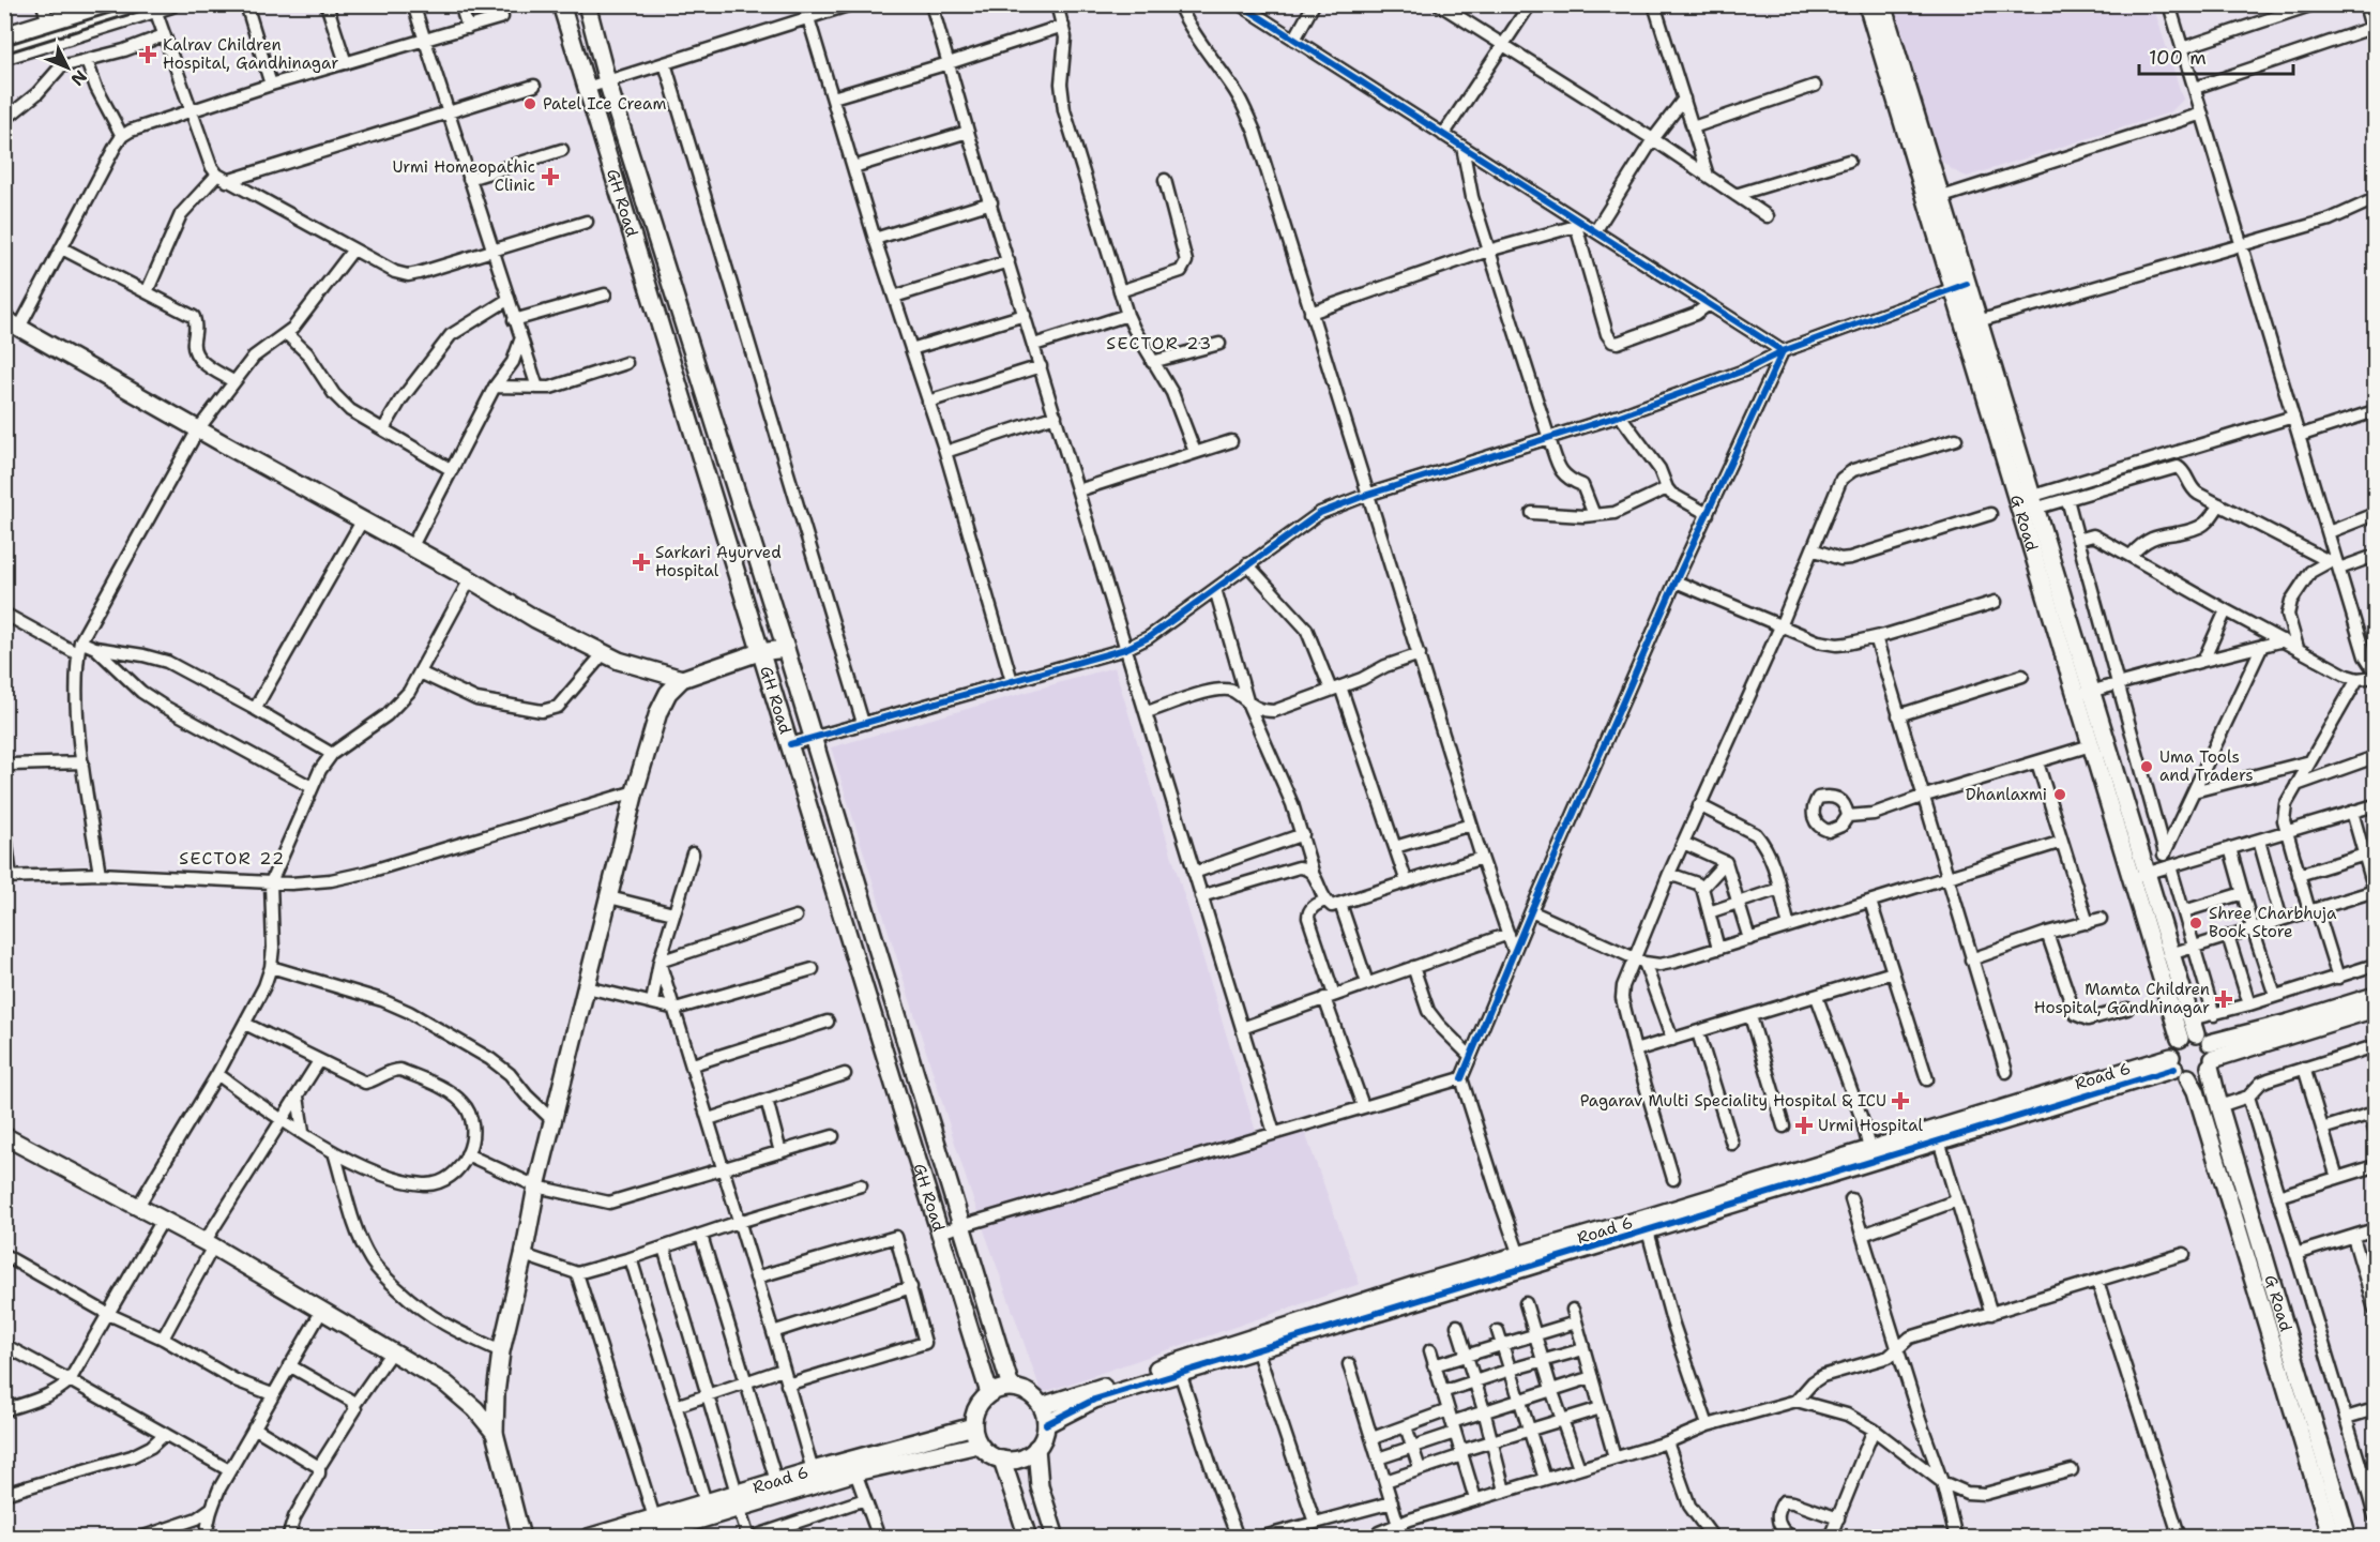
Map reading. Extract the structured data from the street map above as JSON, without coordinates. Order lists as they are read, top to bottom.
{
  "streets": {
    "street": ["GH Road", "G Road", "Road 6"]
  },
  "crossings": [
    ["GH Road", "Road 6"],
    ["G Road", "Road 6"]
  ],
  "districts": ["SECTOR 23", "SECTOR 22"],
  "places": {
    "health": [
      "Kalrav Children Hospital, Gandhinagar",
      "Urmi Homeopathic Clinic",
      "Sarkari Ayurved Hospital",
      "Mamta Children Hospital, Gandhinagar",
      "Pagarav Multi Speciality Hospital & ICU",
      "Urmi Hospital"
    ],
    "other": [
      "Patel Ice Cream",
      "Uma Tools and Traders",
      "Dhanlaxmi",
      "Shree Charbhuja Book Store"
    ]
  },
  "scale_bar": "100 m",
  "north": "bottom right"
}
